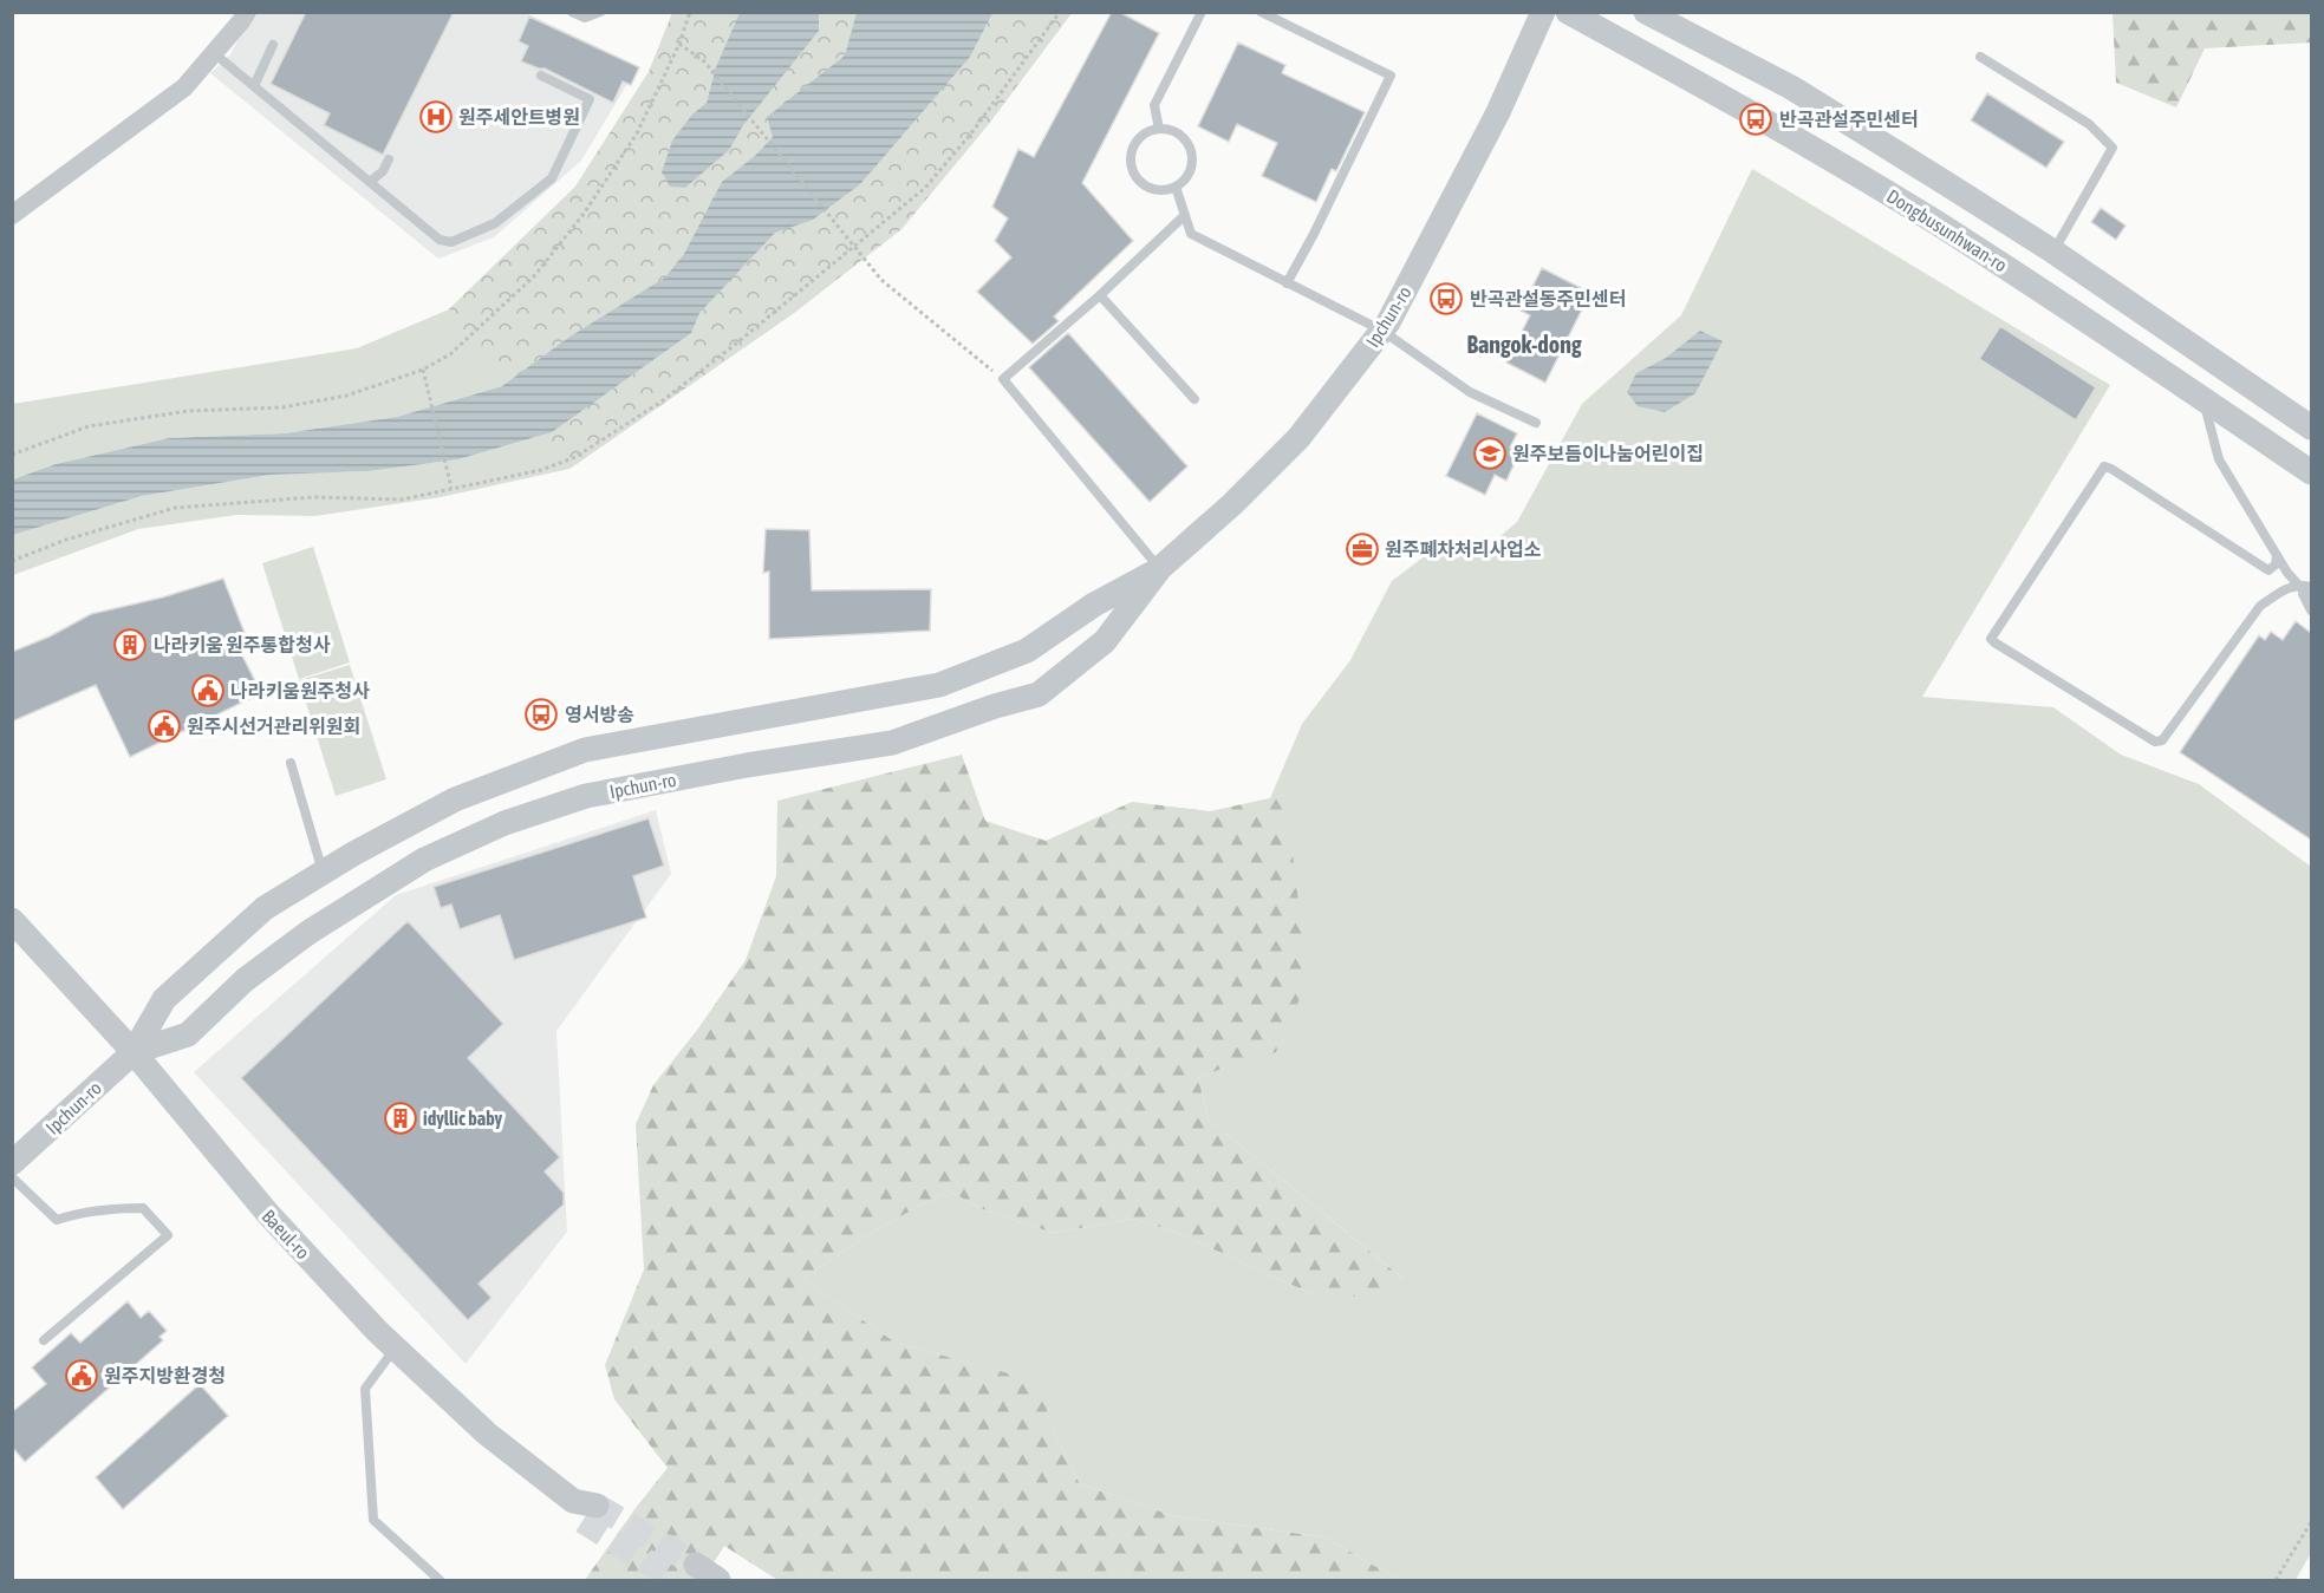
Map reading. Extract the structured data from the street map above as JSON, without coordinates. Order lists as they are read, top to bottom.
{
  "streets": {
    "street": ["Dongbusunhwan-ro", "Ipchun-ro", "Baeul-ro"]
  },
  "crossings": [
    ["Ipchun-ro", "Baeul-ro"]
  ],
  "districts": ["Bangok-dong"],
  "places": {
    "hospital": ["원주세안트병원"],
    "bus stop": ["반곡관설주민센터", "반곡관설동주민센터", "영서방송"],
    "school or university": ["원주보듬이나눔어린이집"],
    "office": ["원주폐차처리사업소"],
    "building": ["나라키움 원주통합청사", "idyllic baby"],
    "public building": ["나라키움원주청사", "원주시선거관리위원회", "원주지방환경청"]
  }
}
